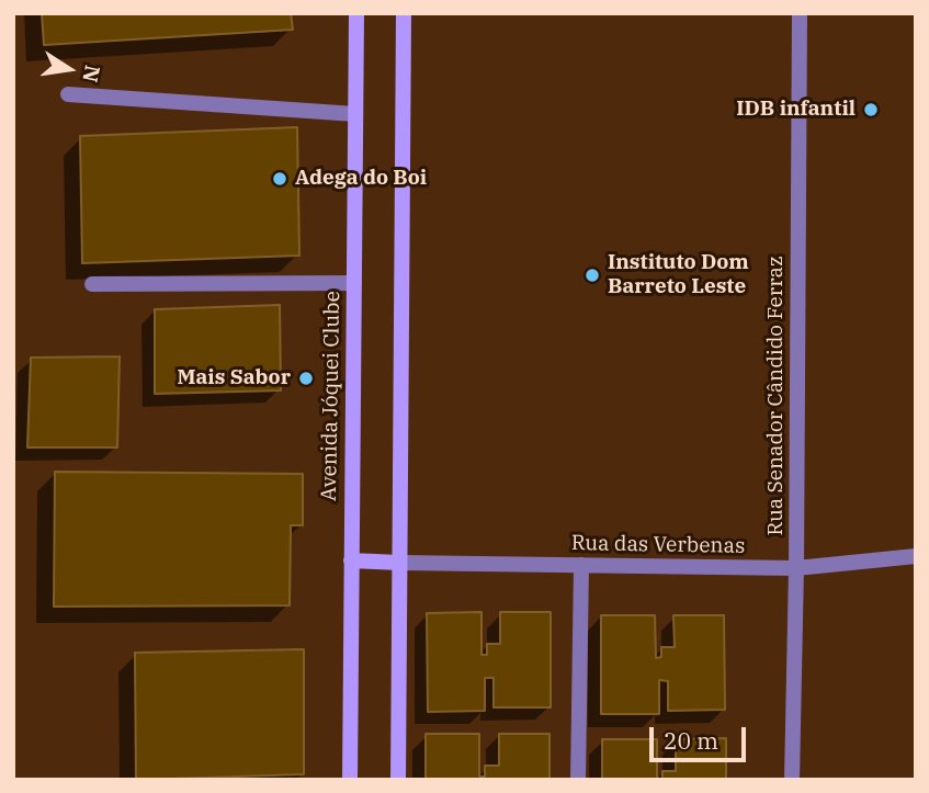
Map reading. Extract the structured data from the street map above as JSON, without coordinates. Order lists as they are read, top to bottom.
{
  "streets": {
    "main road": ["Avenida Jóquei Clube"],
    "street": ["Rua Senador Cândido Ferraz", "Rua das Verbenas"]
  },
  "crossings": [
    ["Rua Senador Cândido Ferraz", "Rua das Verbenas"]
  ],
  "places": [
    "IDB infantil",
    "Adega do Boi",
    "Instituto Dom Barreto Leste",
    "Mais Sabor"
  ],
  "scale_bar": "20 m",
  "north": "right"
}
